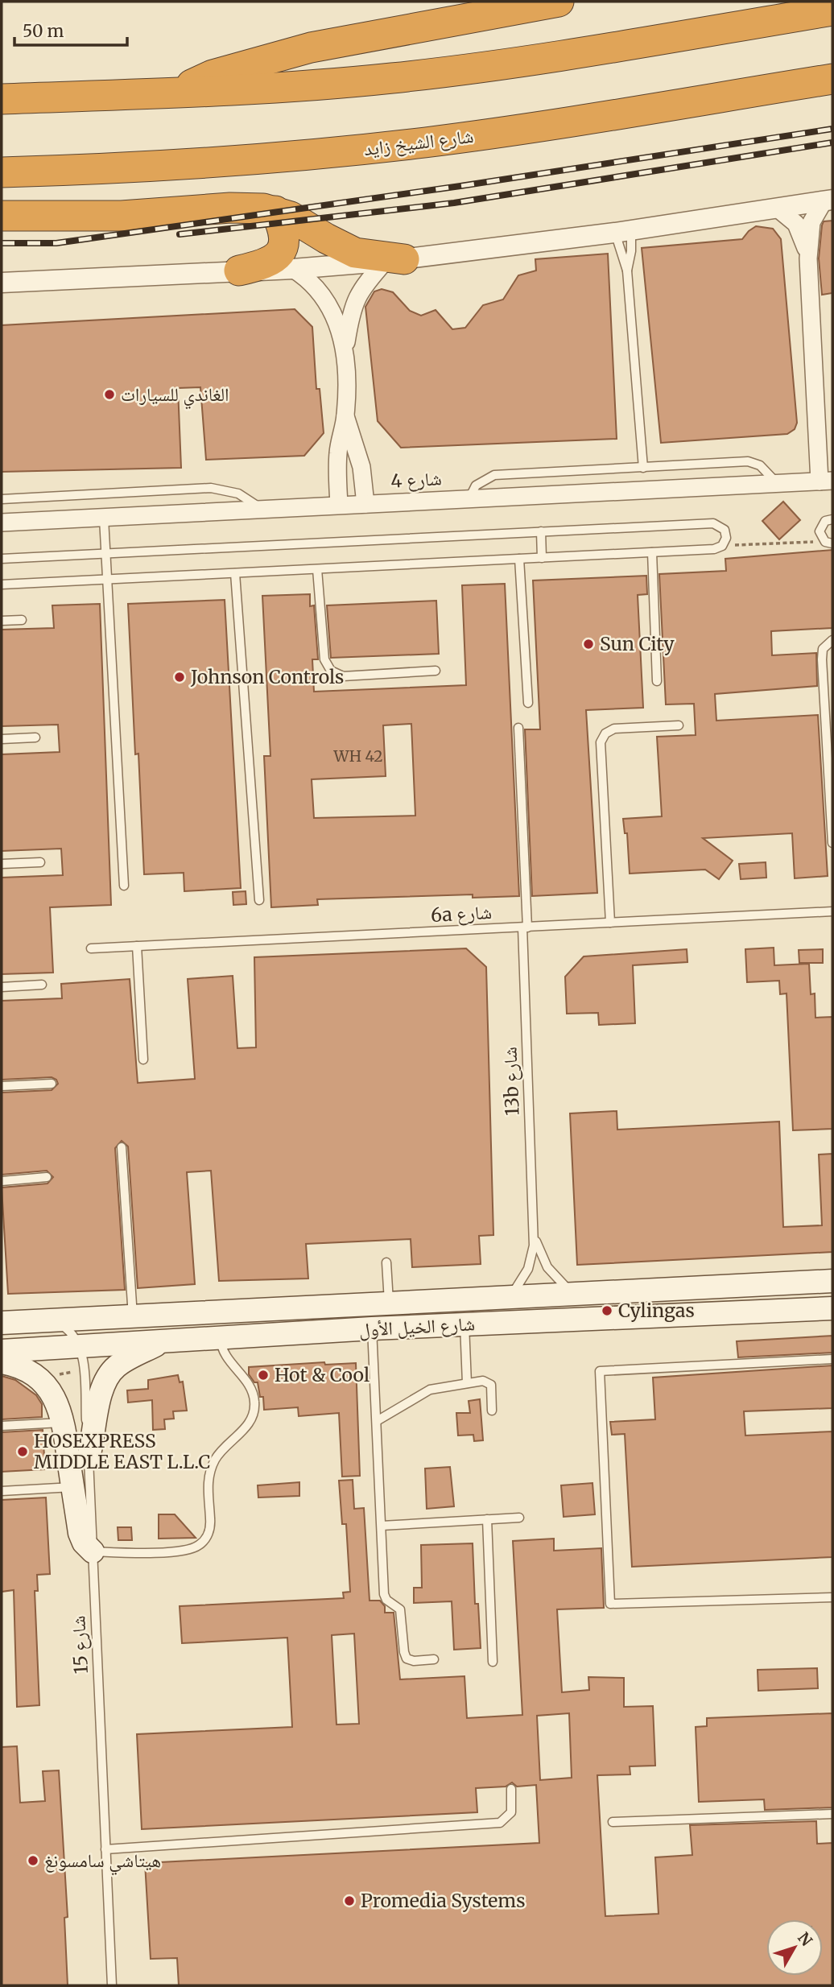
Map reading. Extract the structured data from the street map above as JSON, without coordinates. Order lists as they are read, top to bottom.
{
  "streets": {
    "highway": ["شارع الشيخ زايد"],
    "main road": ["شارع الخيل الأول"],
    "street": ["شارع 4"],
    "lane": ["6a شارع", "13b شارع", "شارع 15"]
  },
  "crossings": [
    ["6a شارع", "13b شارع"],
    ["13b شارع", "شارع الخيل الأول"],
    ["شارع الخيل الأول", "شارع 15"]
  ],
  "places": [
    "الغاندي للسيارات",
    "Sun City",
    "Johnson Controls",
    "Cylingas",
    "Hot & Cool",
    "HOSEXPRESS MIDDLE EAST L.L.C",
    "هيتاشي سامسونغ",
    "Promedia Systems"
  ],
  "house_numbers": ["WH 42"],
  "scale_bar": "50 m",
  "north": "top right"
}
